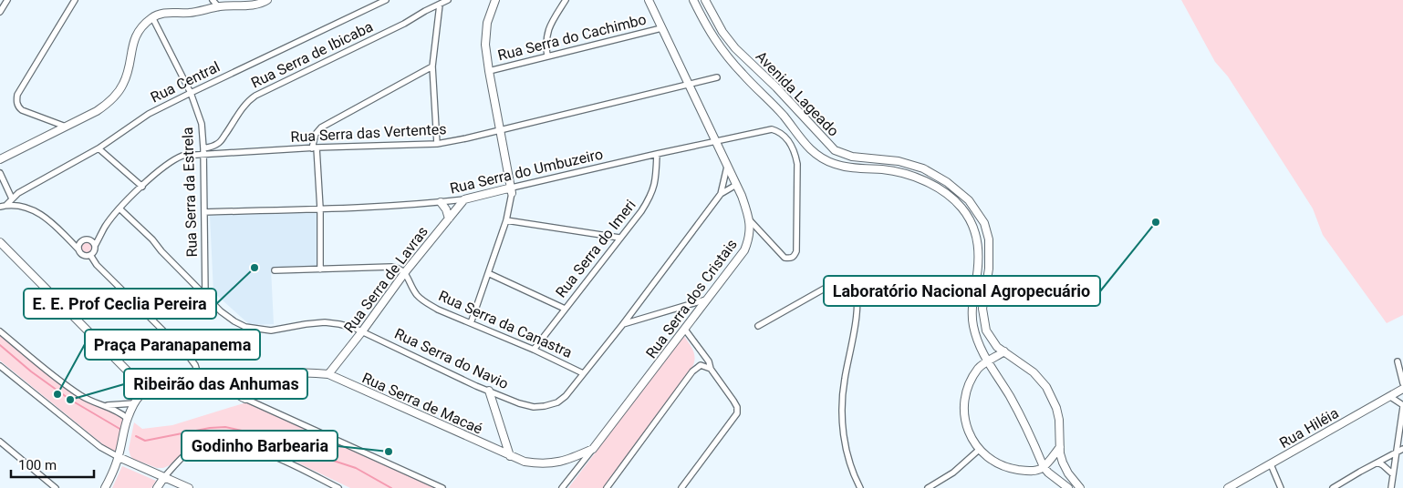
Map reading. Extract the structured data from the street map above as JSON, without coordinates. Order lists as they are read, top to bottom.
{
  "streets": {
    "street": [
      "Rua Serra do Cachimbo",
      "Rua Serra de Ibicaba",
      "Rua Central",
      "Avenida Lageado",
      "Rua Serra das Vertentes",
      "Rua Serra do Umbuzeiro",
      "Rua Serra da Estrela",
      "Rua Serra do Imeri",
      "Rua Serra de Lavras",
      "Rua Serra dos Cristais",
      "Rua Serra da Canastra",
      "Rua Serra do Navio",
      "Rua Serra de Macaé",
      "Rua Hiléia"
    ]
  },
  "crossings": [
    ["Rua Serra do Cachimbo", "Rua Serra dos Cristais"],
    ["Rua Serra de Ibicaba", "Rua Serra das Vertentes"],
    ["Rua Serra de Ibicaba", "Rua Serra da Estrela"],
    ["Rua Central", "Rua Serra da Estrela"],
    ["Rua Serra das Vertentes", "Rua Serra da Estrela"],
    ["Rua Serra das Vertentes", "Rua Serra dos Cristais"],
    ["Rua Serra das Vertentes", "Rua Serra do Navio"],
    ["Rua Serra do Umbuzeiro", "Rua Serra da Estrela"],
    ["Rua Serra do Umbuzeiro", "Rua Serra do Imeri"],
    ["Rua Serra do Umbuzeiro", "Rua Serra de Lavras"],
    ["Rua Serra do Umbuzeiro", "Rua Serra dos Cristais"],
    ["Rua Serra da Estrela", "Rua Serra do Navio"],
    ["Rua Serra do Imeri", "Rua Serra da Canastra"],
    ["Rua Serra de Lavras", "Rua Serra da Canastra"],
    ["Rua Serra de Lavras", "Rua Serra do Navio"],
    ["Rua Serra de Lavras", "Rua Serra de Macaé"],
    ["Rua Serra dos Cristais", "Rua Serra do Navio"],
    ["Rua Serra dos Cristais", "Rua Serra de Macaé"],
    ["Rua Serra da Canastra", "Rua Serra do Navio"]
  ],
  "places": [
    "Laboratório Nacional Agropecuário",
    "E. E. Prof Ceclia Pereira",
    "Praça Paranapanema",
    "Ribeirão das Anhumas",
    "Godinho Barbearia"
  ],
  "scale_bar": "100 m"
}
